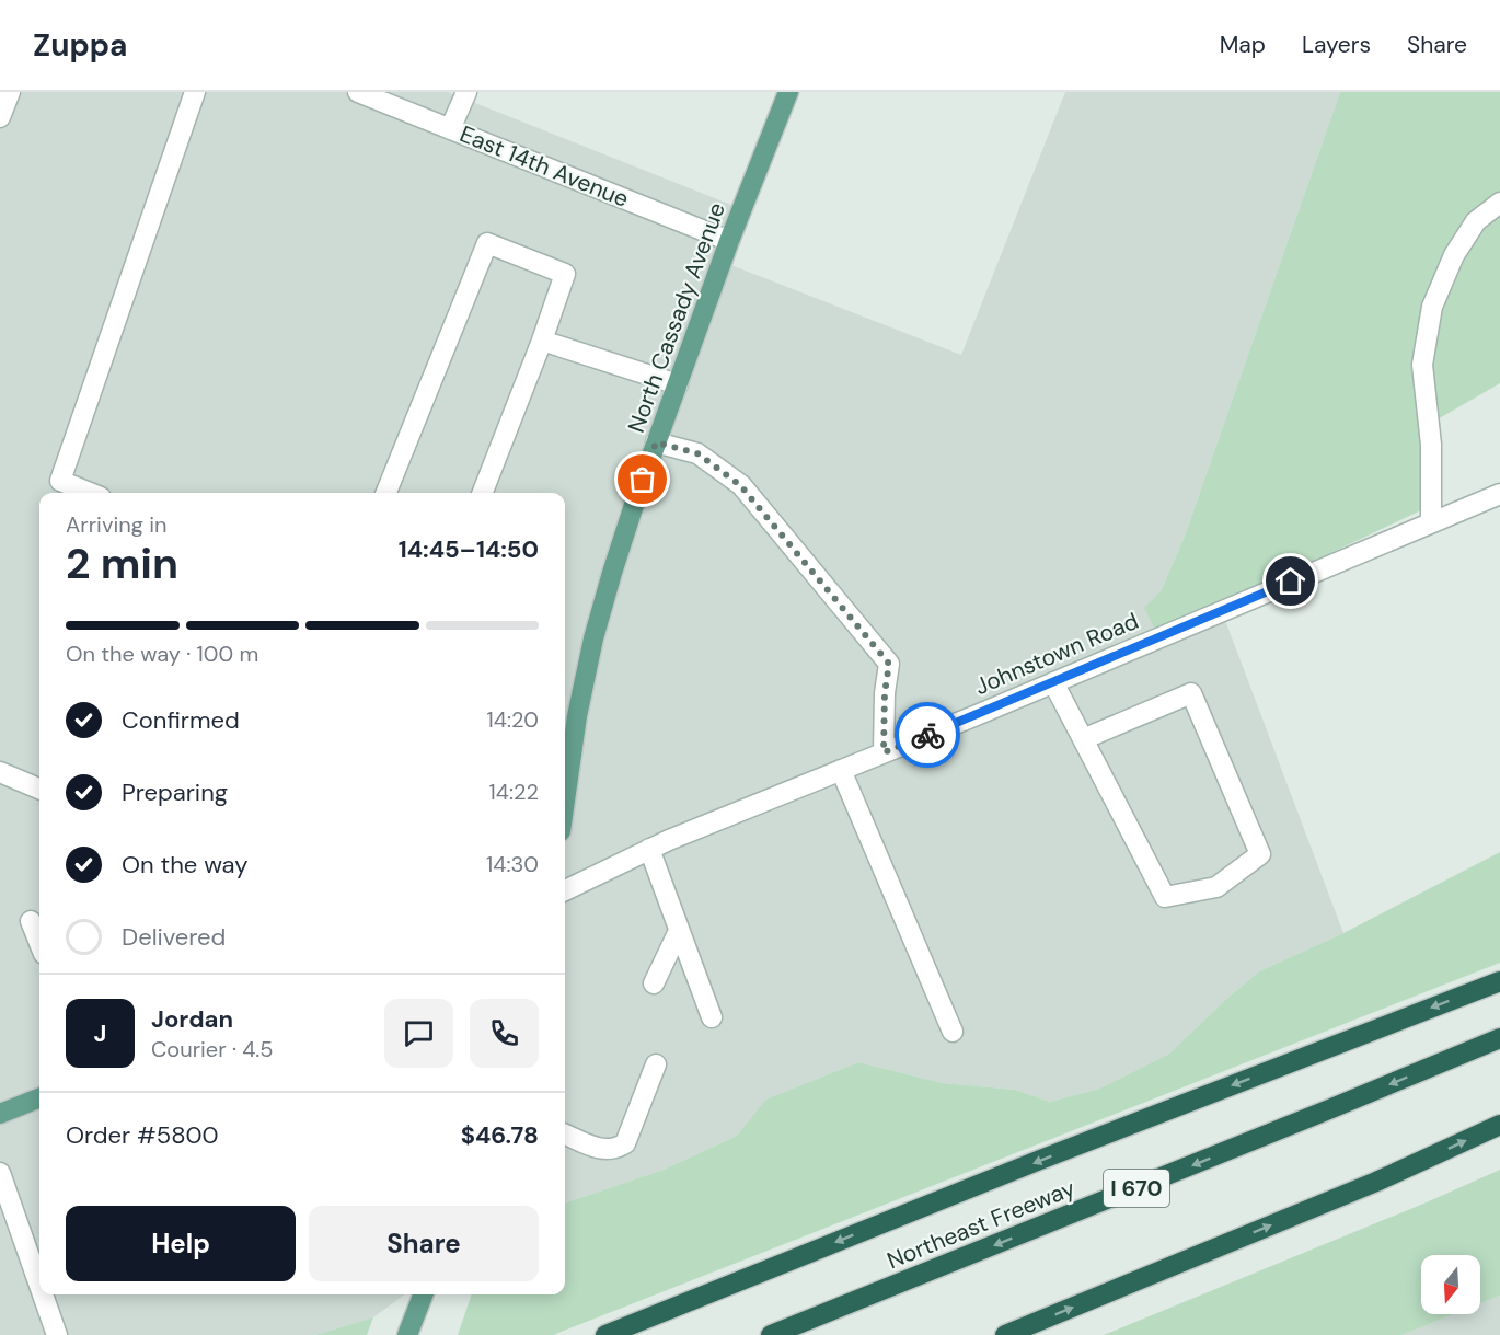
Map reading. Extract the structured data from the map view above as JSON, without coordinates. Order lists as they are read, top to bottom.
{
  "streets": {
    "highway": ["I 670", "Northeast Freeway"],
    "main road": ["North Cassady Avenue"],
    "street": ["East 14th Avenue", "Johnstown Road"]
  },
  "crossings": [
    ["East 14th Avenue", "North Cassady Avenue"]
  ],
  "north": "bottom",
  "page": {
    "header": "Zuppa",
    "nav": ["Map", "Layers", "Share"],
    "heading": ["2 min", "Arriving in", "14:45–14:50"],
    "panel": [
      "Jordan",
      "Courier · 4.5",
      "Order #5800",
      "$46.78"
    ],
    "bar": "On the way · 100 m",
    "list": [
      ["Confirmed", "14:20"],
      ["Preparing", "14:22"],
      ["On the way", "14:30"],
      "Delivered"
    ],
    "round": "J",
    "buttons": ["Help", "Share"]
  }
}
